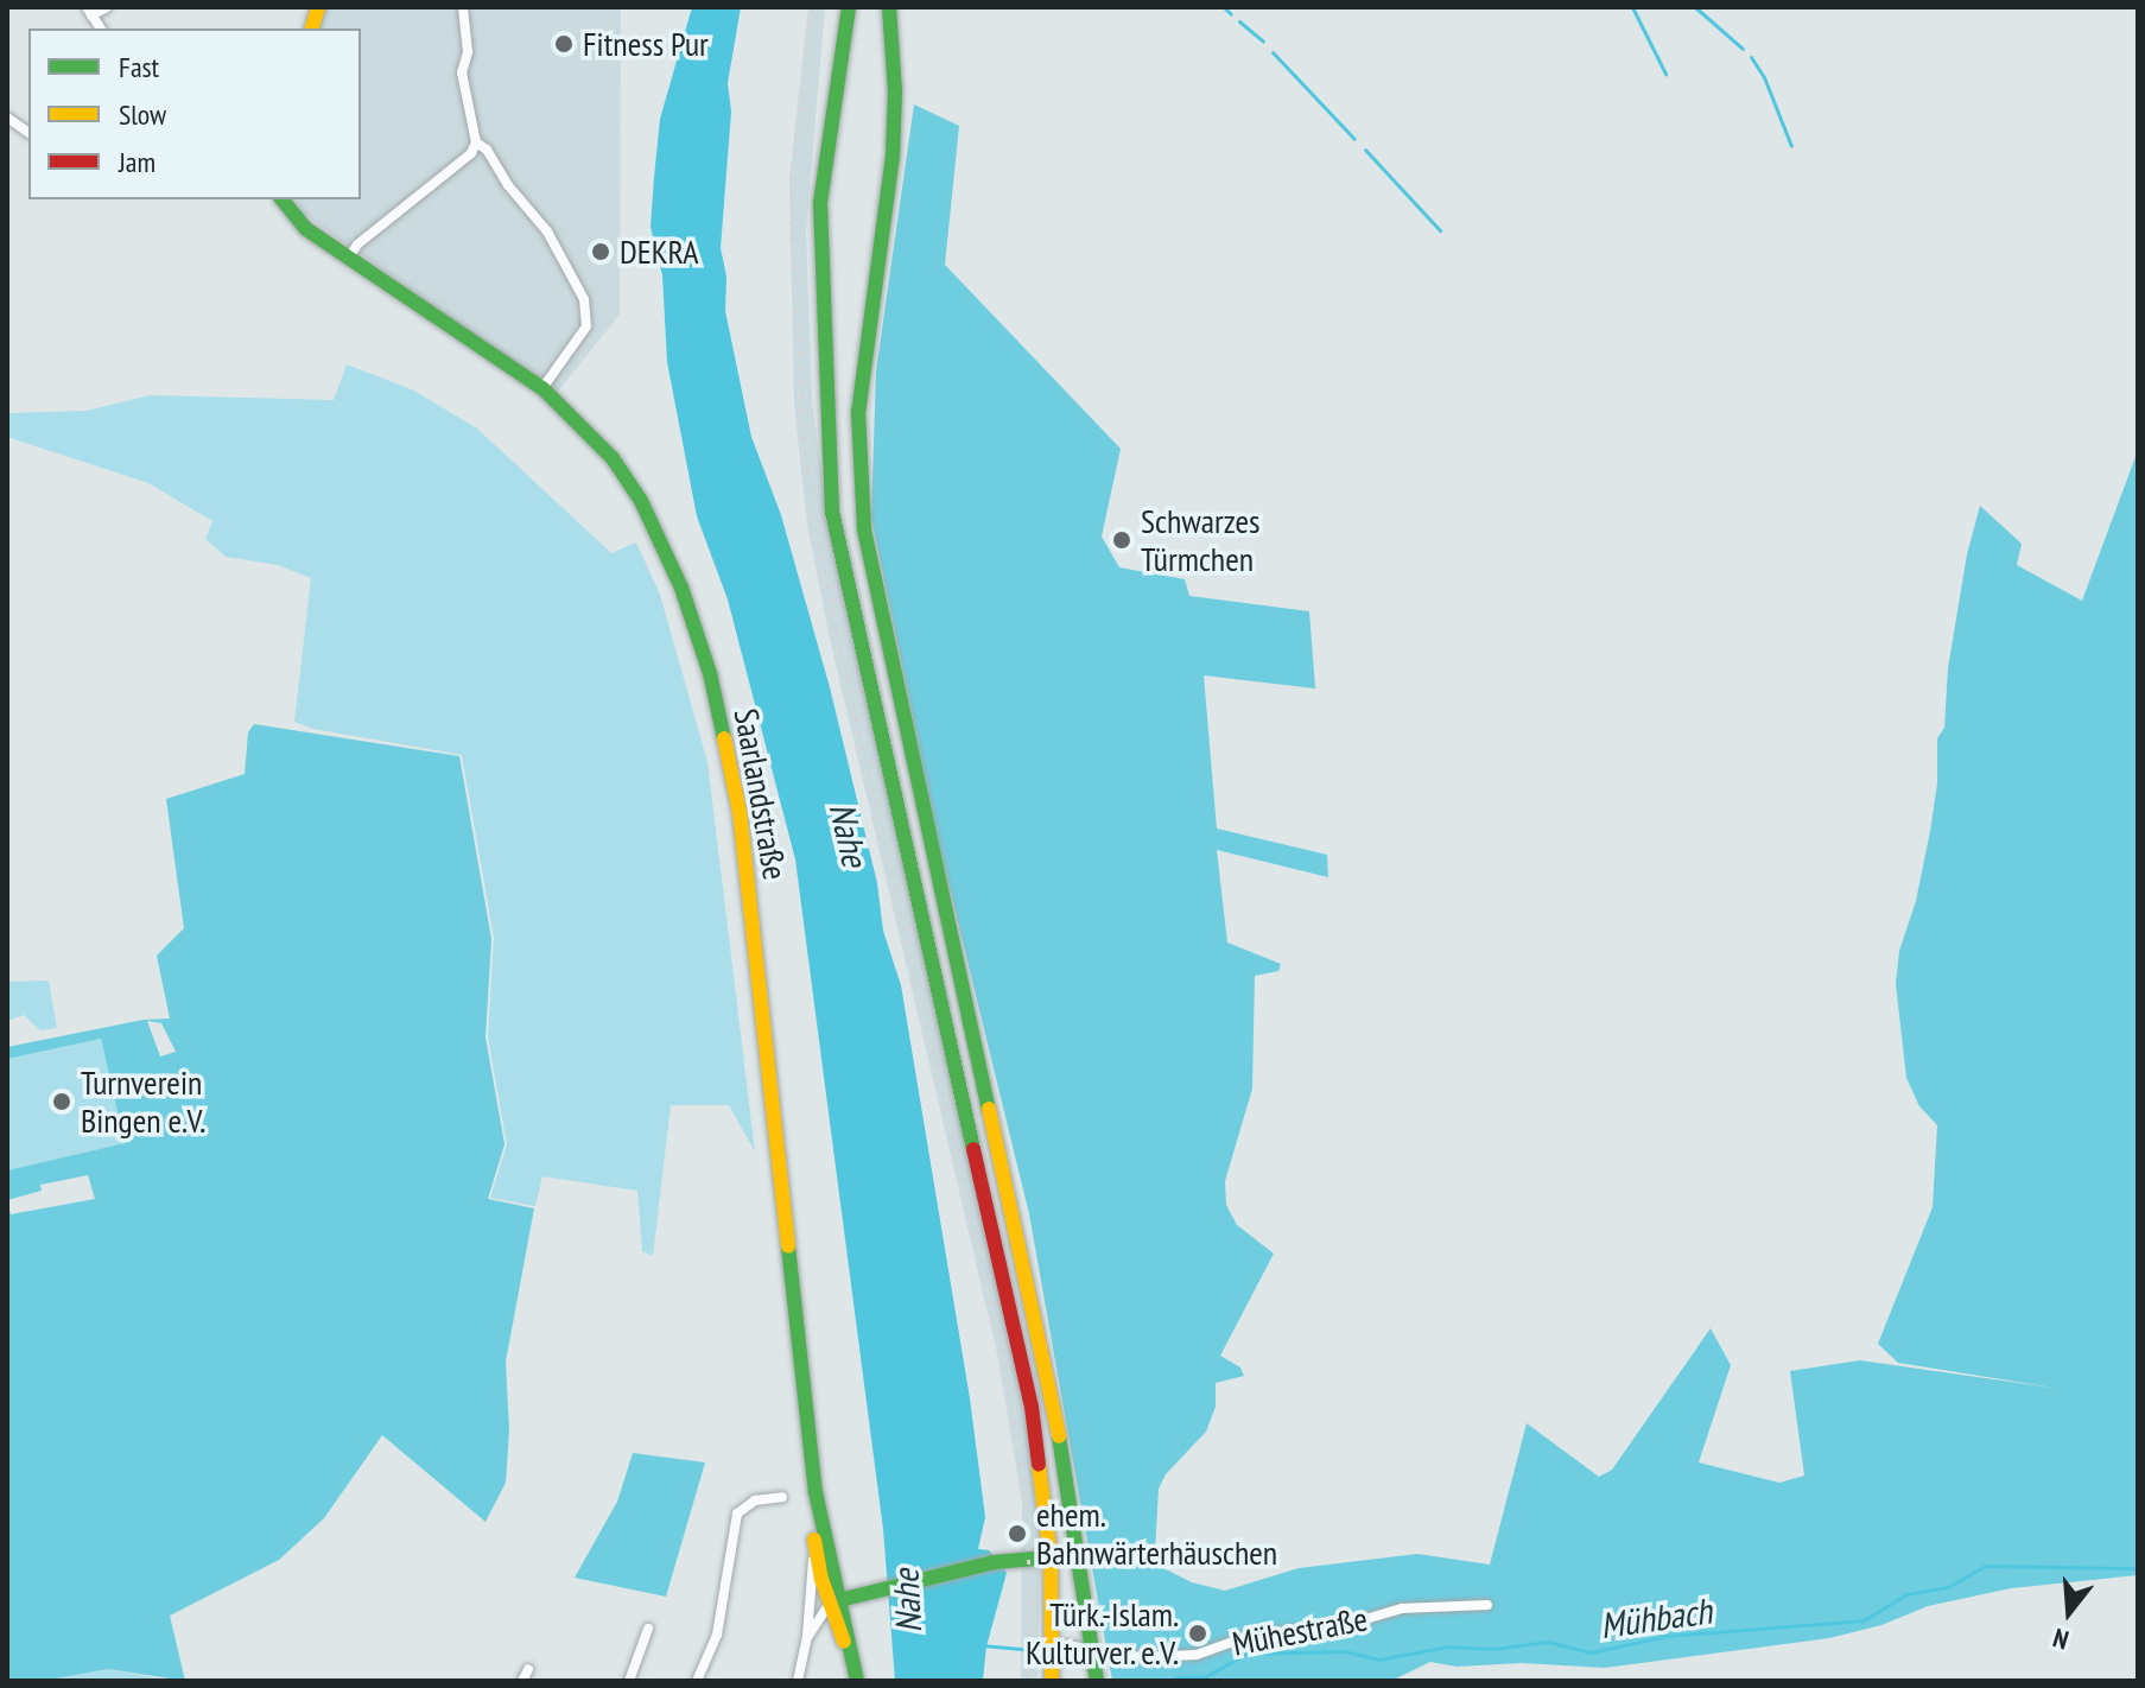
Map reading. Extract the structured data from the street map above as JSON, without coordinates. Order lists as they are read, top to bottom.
{
  "streets": {
    "main road": ["Saarlandstraße"],
    "street": ["Mühestraße"]
  },
  "water": ["Nahe", "Mühbach"],
  "places": [
    "Fitness Pur",
    "DEKRA",
    "Schwarzes Türmchen",
    "Turnverein Bingen e.V.",
    "ehem. Bahnwärterhäuschen",
    "Türk.-Islam. Kulturver. e.V."
  ],
  "legend": ["Fast", "Slow", "Jam"],
  "north": "bottom"
}
